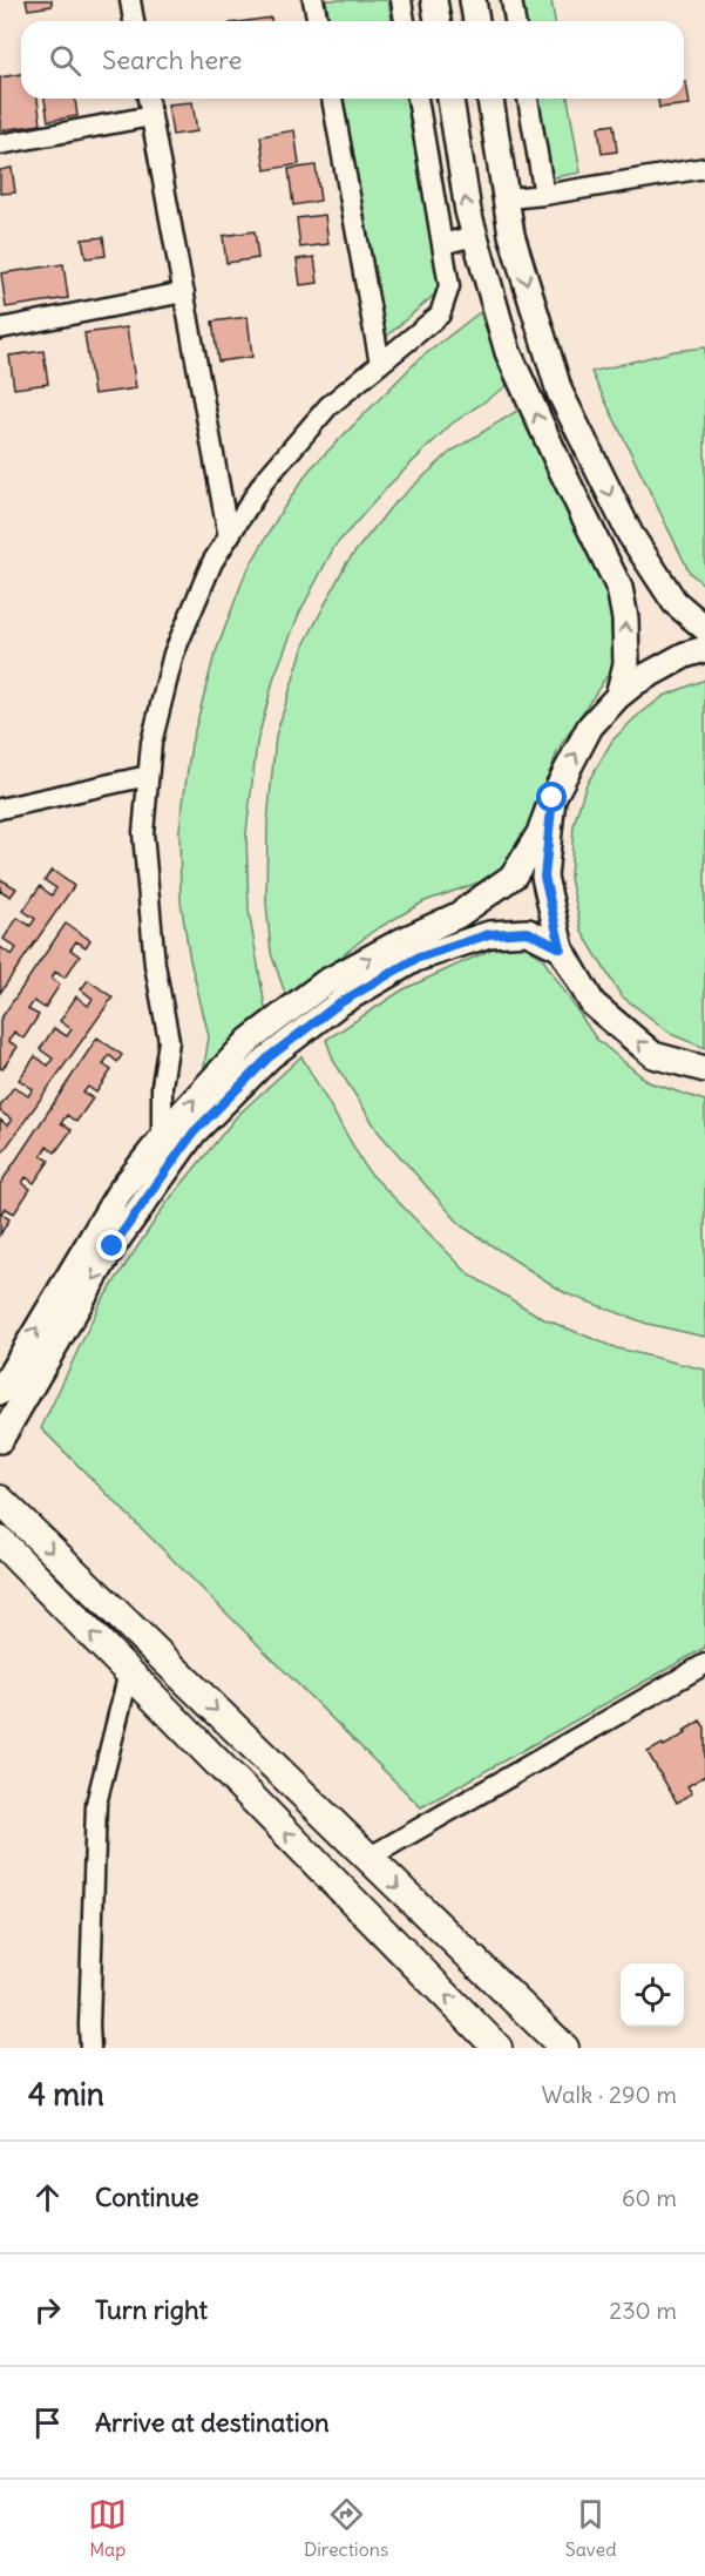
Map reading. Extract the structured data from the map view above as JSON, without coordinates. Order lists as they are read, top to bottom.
{
  "page": {
    "search": "Search here",
    "heading": ["4 min", "Walk · 290 m"],
    "list": [
      ["Continue", "60 m"],
      ["Turn right", "230 m"],
      "Arrive at destination"
    ],
    "nav": ["Map", "Directions", "Saved"]
  }
}
